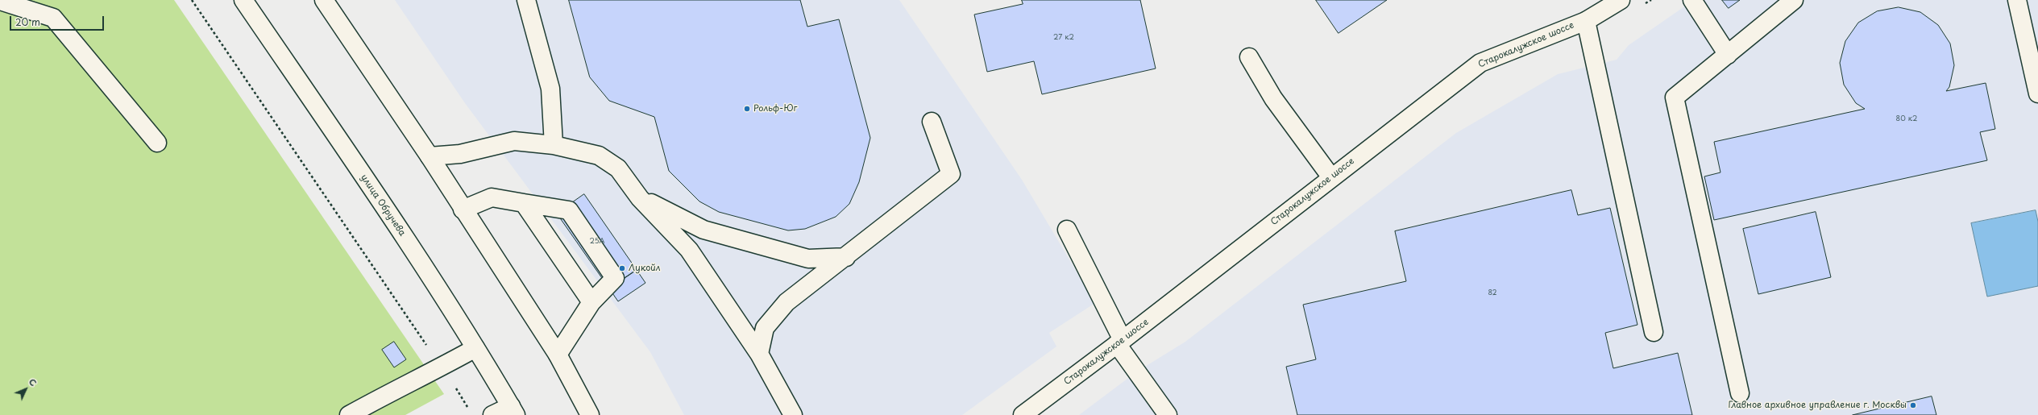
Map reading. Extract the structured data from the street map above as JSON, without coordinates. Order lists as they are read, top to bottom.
{
  "streets": {
    "main road": ["Старокалужское шоссе", "улица Обручева"]
  },
  "places": ["Рольф-Юг", "Лукойл", "Главное архивное управление г. Москвы"],
  "house_numbers": [
    "27 к2",
    "80 к2",
    "25А",
    "82"
  ],
  "scale_bar": "20 m",
  "north": "top right"
}
